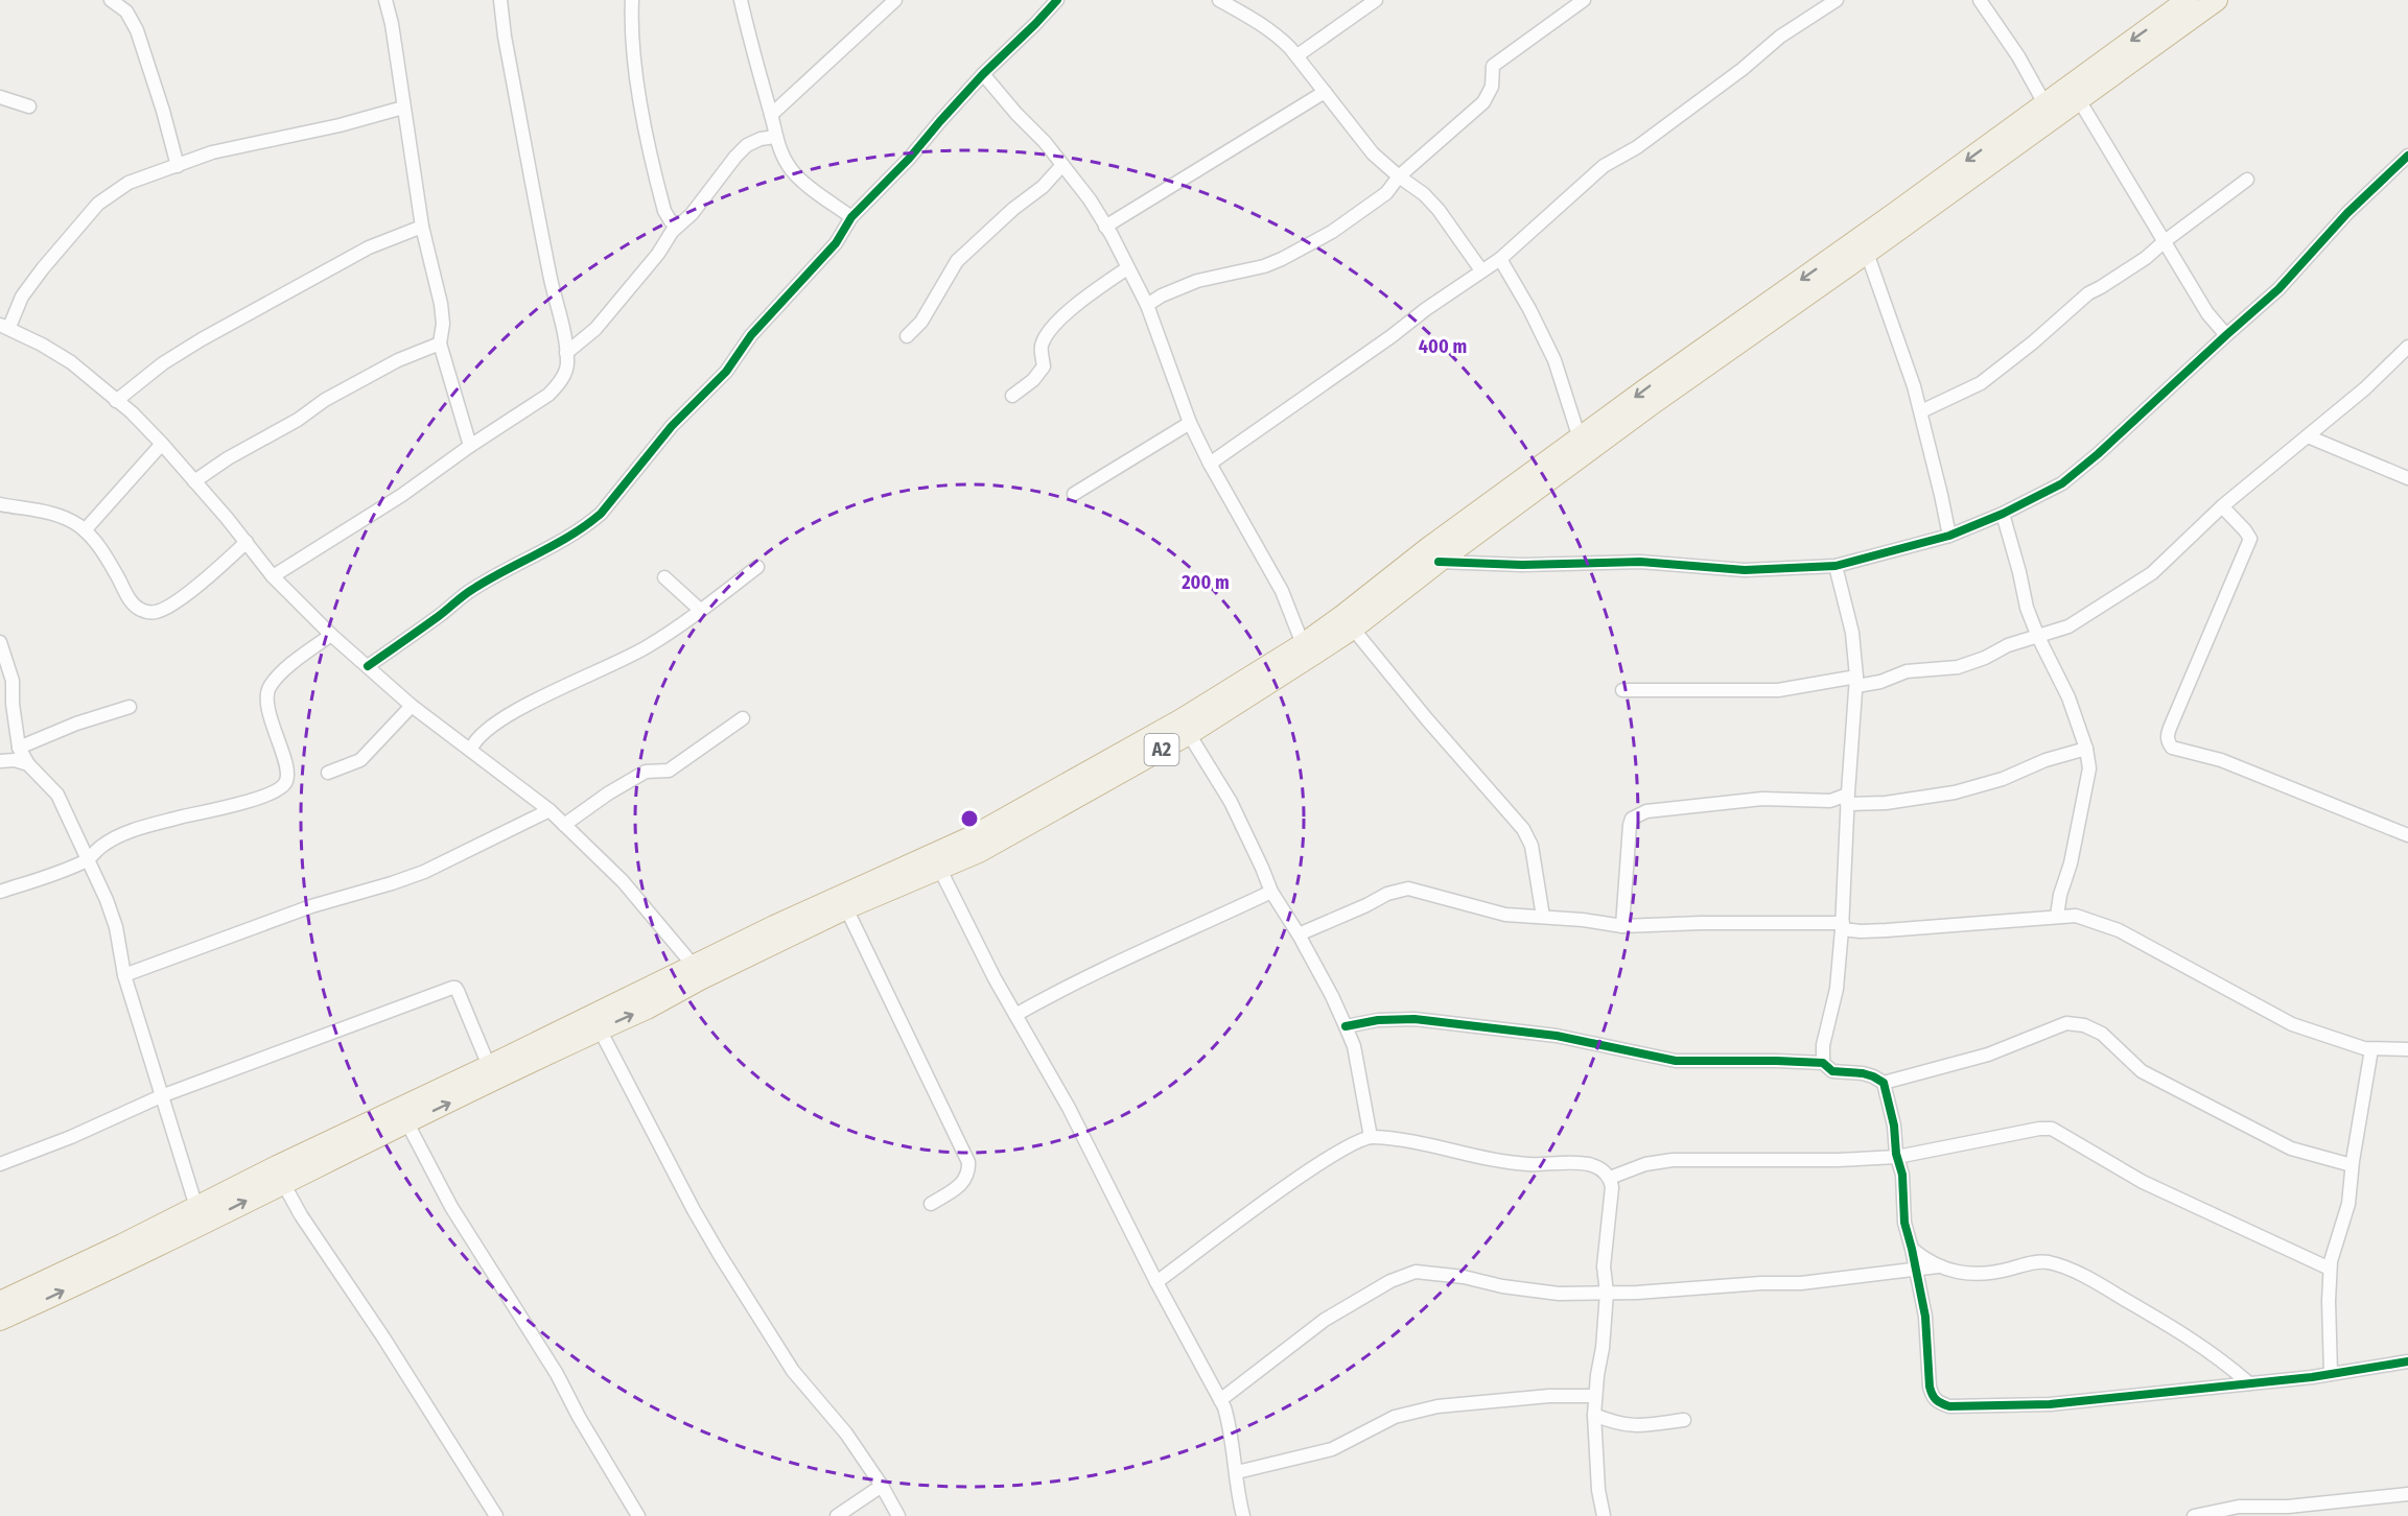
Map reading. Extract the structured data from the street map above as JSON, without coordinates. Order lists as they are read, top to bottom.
{
  "streets": {
    "highway": ["A2"]
  },
  "rings": ["400 m", "200 m"]
}
